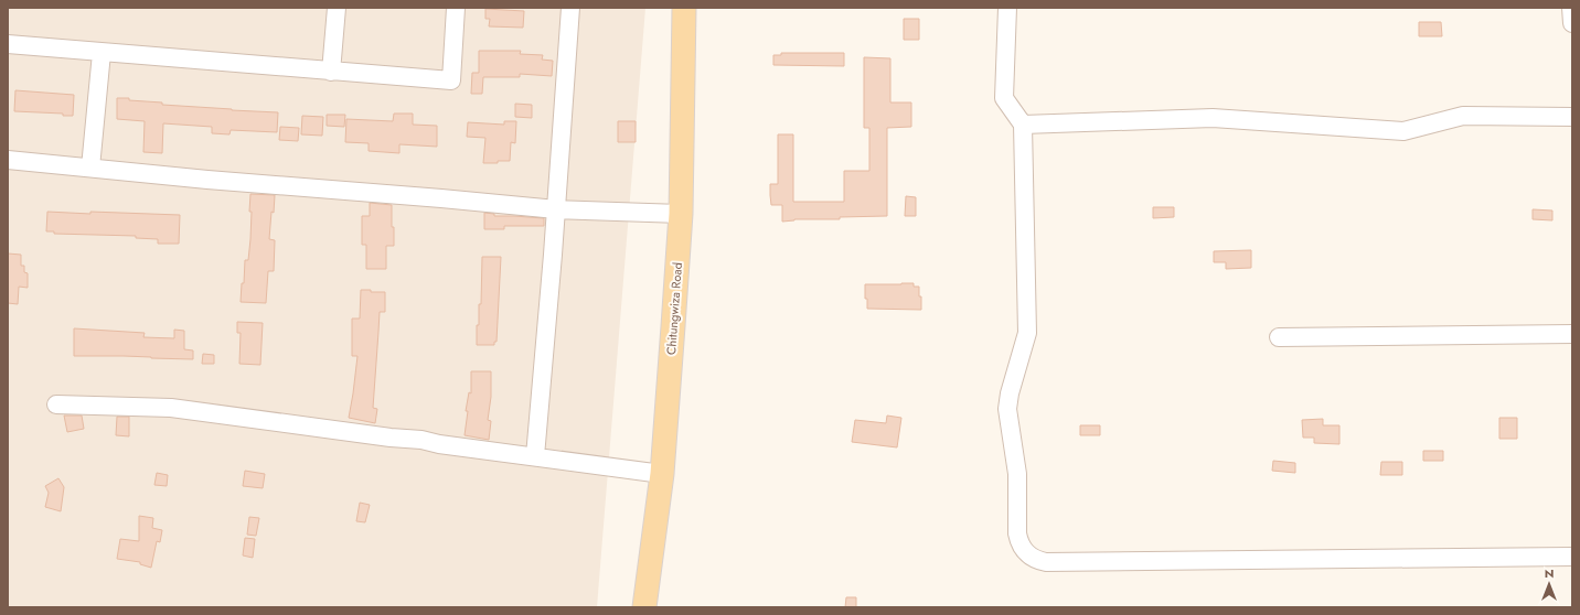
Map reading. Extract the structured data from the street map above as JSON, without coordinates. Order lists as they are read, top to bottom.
{
  "streets": {
    "main road": ["Chitungwiza Road"]
  },
  "north": "top"
}
